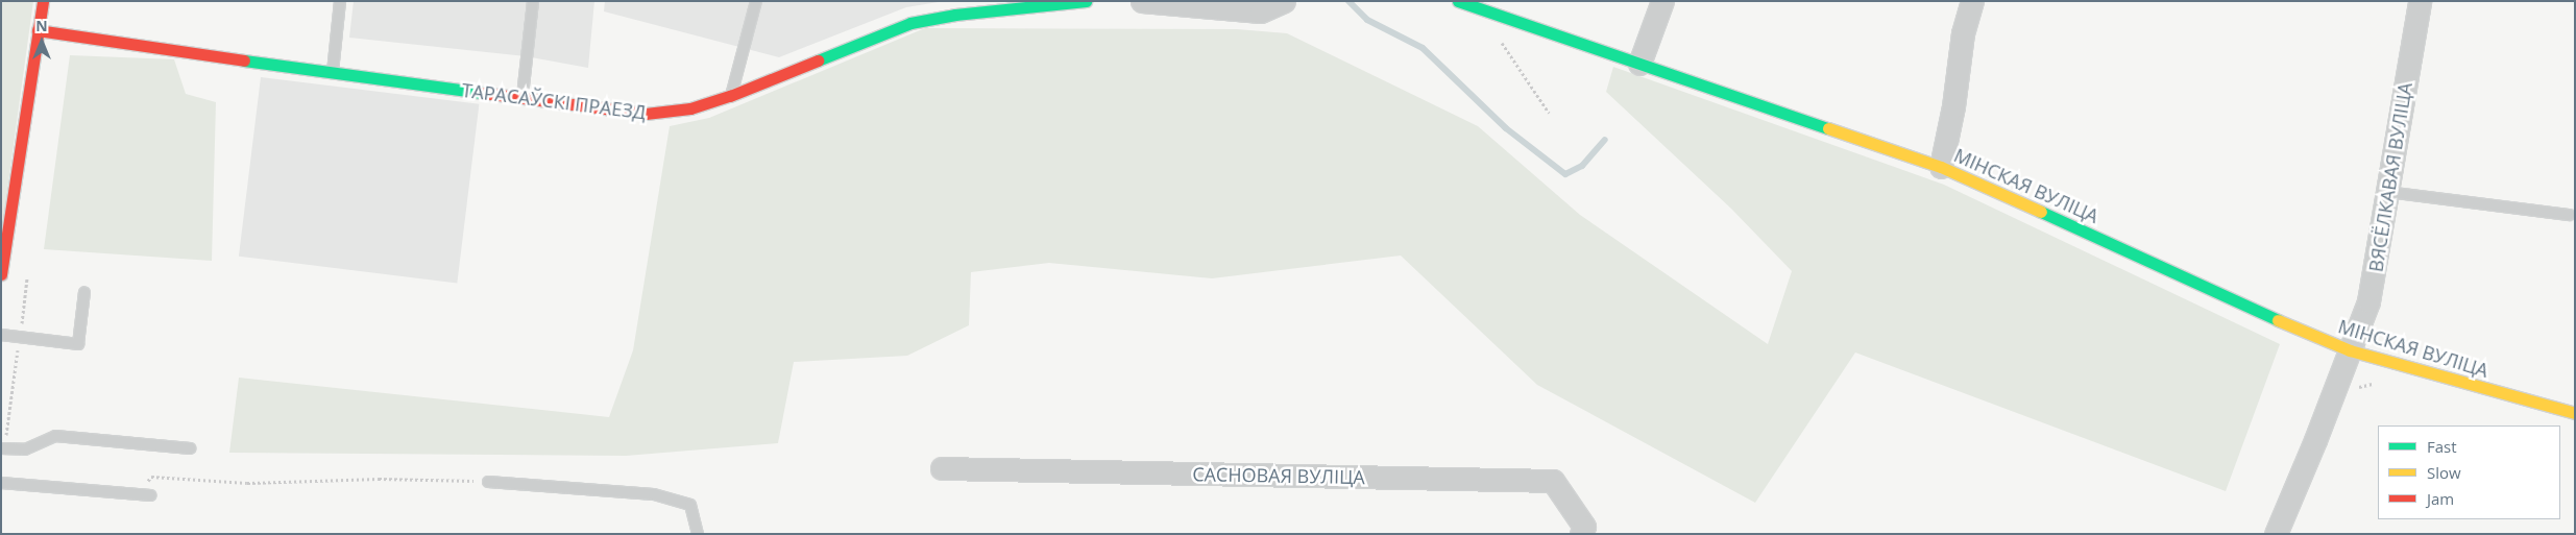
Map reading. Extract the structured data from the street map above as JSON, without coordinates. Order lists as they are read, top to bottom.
{
  "streets": {
    "street": [
      "ТАРАСАЎСКІ ПРАЕЗД",
      "ВЯСЁЛКАВАЯ ВУЛІЦА",
      "МІНСКАЯ ВУЛІЦА",
      "САСНОВАЯ ВУЛІЦА"
    ]
  },
  "crossings": [
    ["ВЯСЁЛКАВАЯ ВУЛІЦА", "МІНСКАЯ ВУЛІЦА"]
  ],
  "legend": ["Fast", "Slow", "Jam"],
  "north": "top"
}
